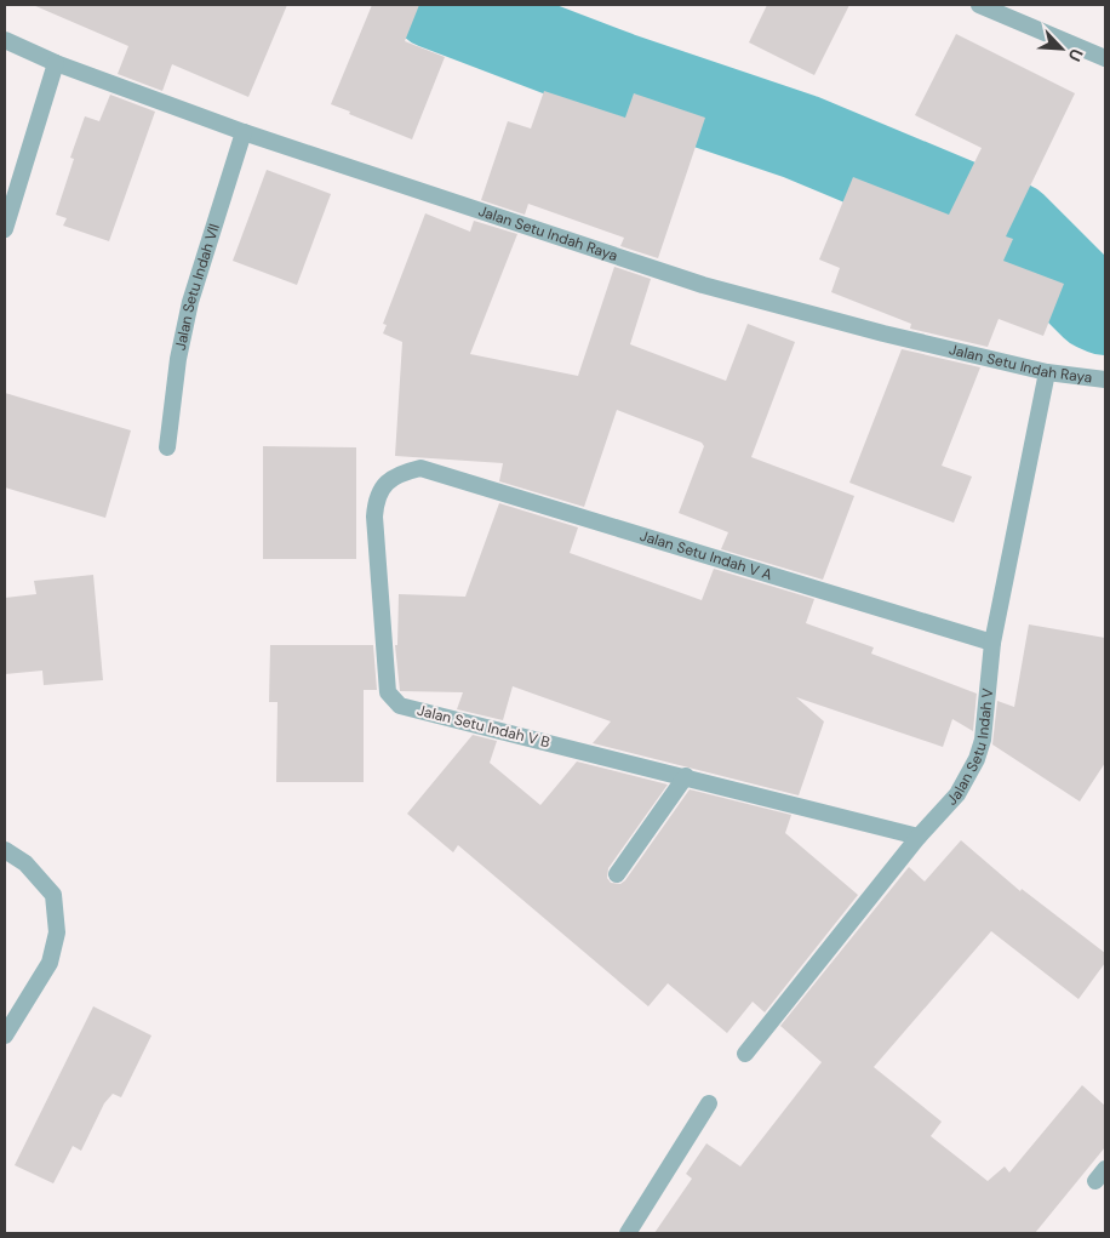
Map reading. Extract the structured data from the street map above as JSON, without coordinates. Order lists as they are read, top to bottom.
{
  "streets": {
    "street": [
      "Jalan Setu Indah Raya",
      "Jalan Setu Indah VII",
      "Jalan Setu Indah V A",
      "Jalan Setu Indah V B",
      "Jalan Setu Indah V"
    ]
  },
  "crossings": [
    ["Jalan Setu Indah Raya", "Jalan Setu Indah VII"],
    ["Jalan Setu Indah Raya", "Jalan Setu Indah V"],
    ["Jalan Setu Indah V A", "Jalan Setu Indah V B"],
    ["Jalan Setu Indah V A", "Jalan Setu Indah V"],
    ["Jalan Setu Indah V B", "Jalan Setu Indah V"]
  ],
  "north": "bottom right"
}
